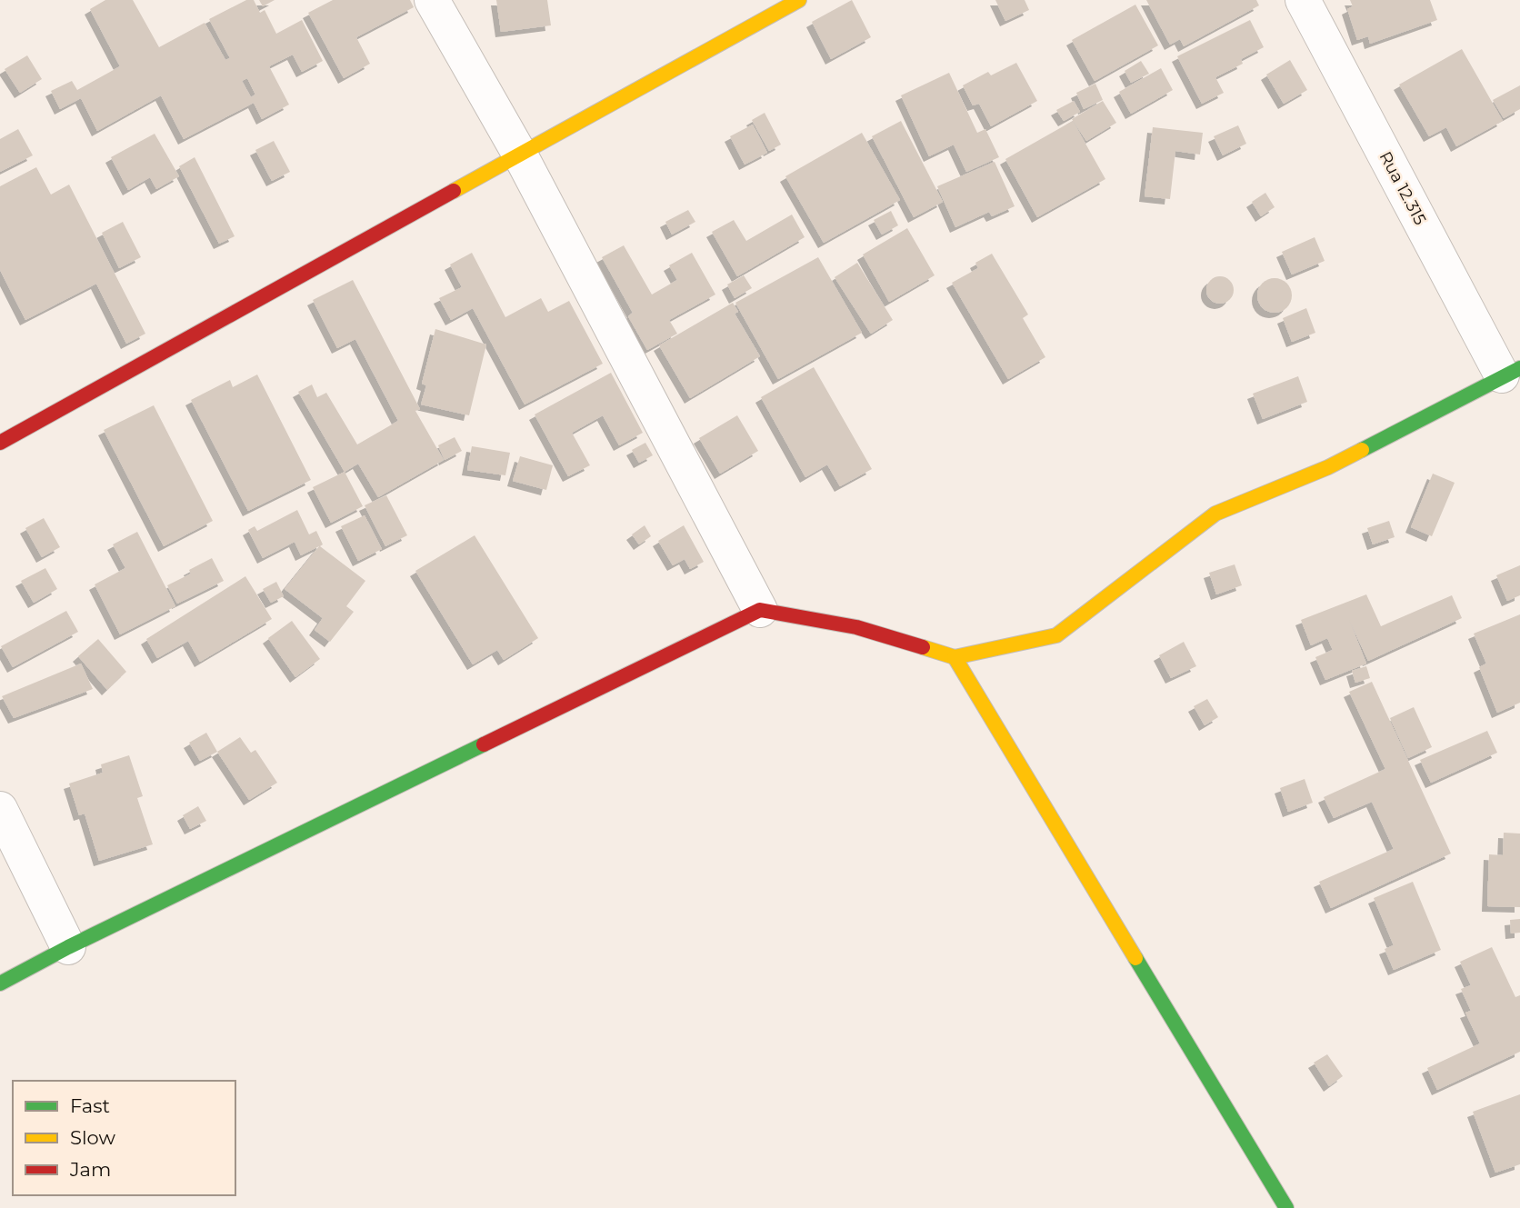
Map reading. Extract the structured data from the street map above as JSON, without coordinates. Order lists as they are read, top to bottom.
{
  "streets": {
    "street": ["Rua 12.315"]
  },
  "legend": ["Fast", "Slow", "Jam"]
}
